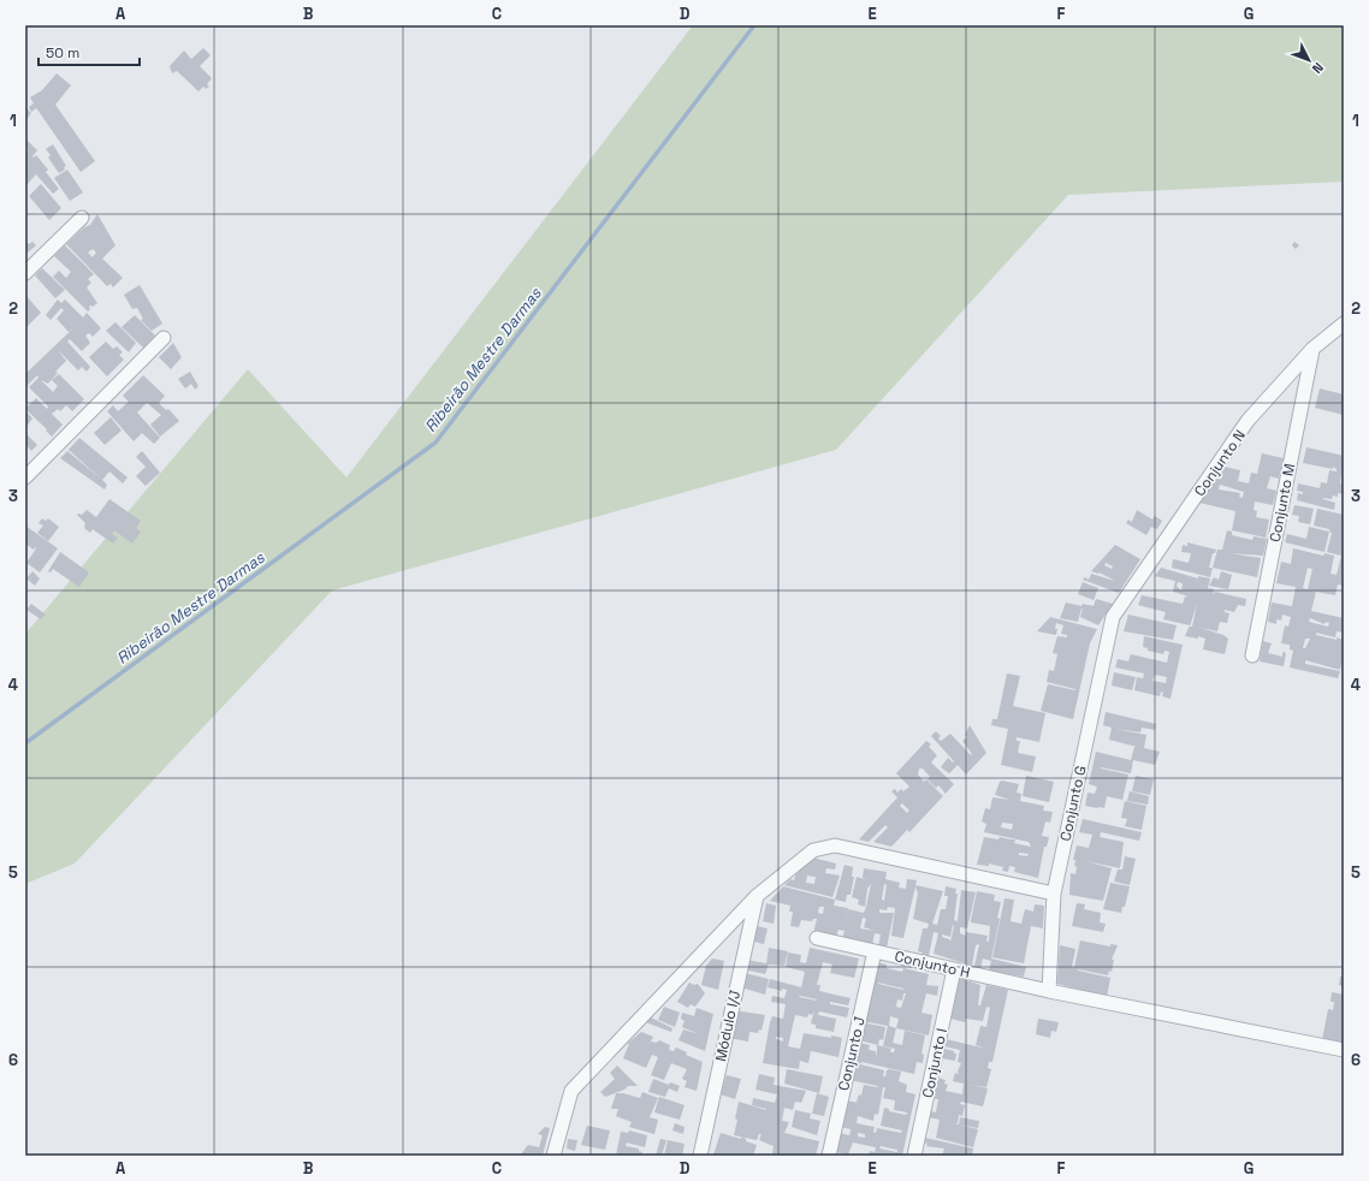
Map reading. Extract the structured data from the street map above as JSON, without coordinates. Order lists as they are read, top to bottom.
{
  "streets": {
    "street": [
      "Conjunto N",
      "Conjunto M",
      "Conjunto G",
      "Conjunto H",
      "Módulo I/J",
      "Conjunto J",
      "Conjunto I"
    ]
  },
  "crossings": [
    ["Conjunto N", "Conjunto M"],
    ["Conjunto N", "Conjunto G"],
    ["Conjunto G", "Conjunto H"],
    ["Conjunto H", "Conjunto J"],
    ["Conjunto H", "Conjunto I"]
  ],
  "water": ["Ribeirão Mestre Darmas"],
  "scale_bar": "50 m",
  "north": "bottom right",
  "grid": {
    "columns": [
      "A",
      "B",
      "C",
      "D",
      "E",
      "F",
      "G"
    ],
    "rows": [
      "1",
      "2",
      "3",
      "4",
      "5",
      "6"
    ]
  }
}
